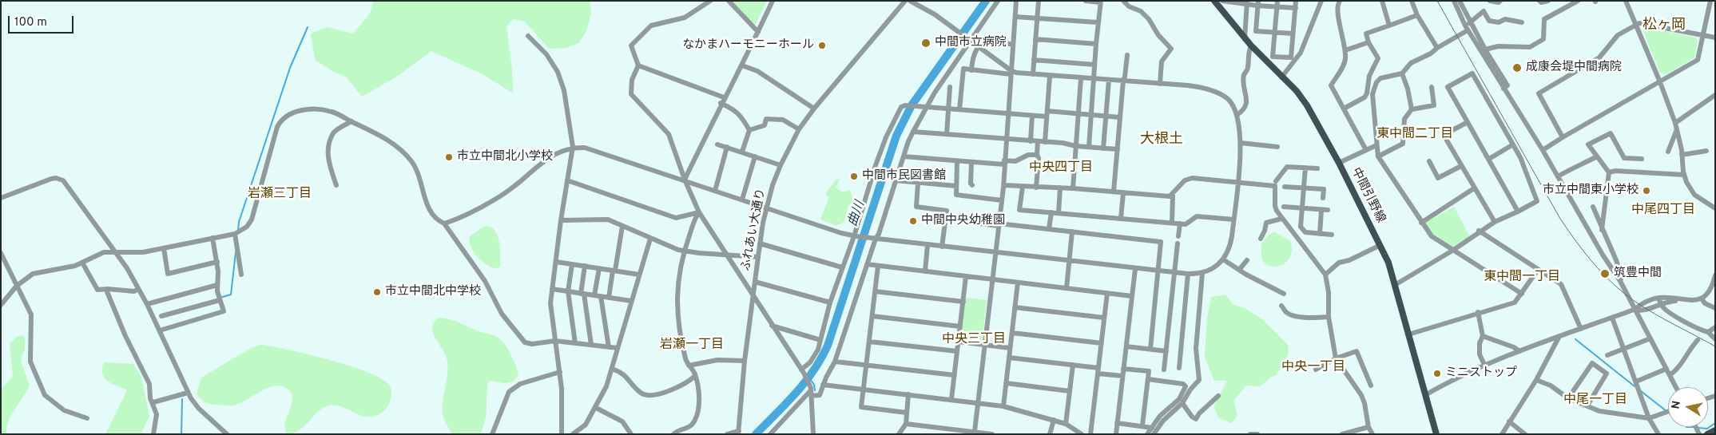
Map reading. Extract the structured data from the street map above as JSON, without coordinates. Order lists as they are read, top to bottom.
{
  "streets": {
    "main road": ["中間引野線"],
    "street": ["ふれあい大通り"]
  },
  "districts": [
    "松ヶ岡",
    "東中間二丁目",
    "大根土",
    "中央四丁目",
    "岩瀬三丁目",
    "中尾四丁目",
    "東中間一丁目",
    "中央三丁目",
    "岩瀬一丁目",
    "中央一丁目",
    "中尾一丁目"
  ],
  "water": ["曲川"],
  "places": [
    "中間市立病院",
    "なかまハーモニーホール",
    "成康会堤中間病院",
    "市立中間北小学校",
    "中間市民図書館",
    "市立中間東小学校",
    "中間中央幼稚園",
    "筑豊中間",
    "市立中間北中学校",
    "ミニストップ"
  ],
  "scale_bar": "100 m",
  "north": "left"
}
